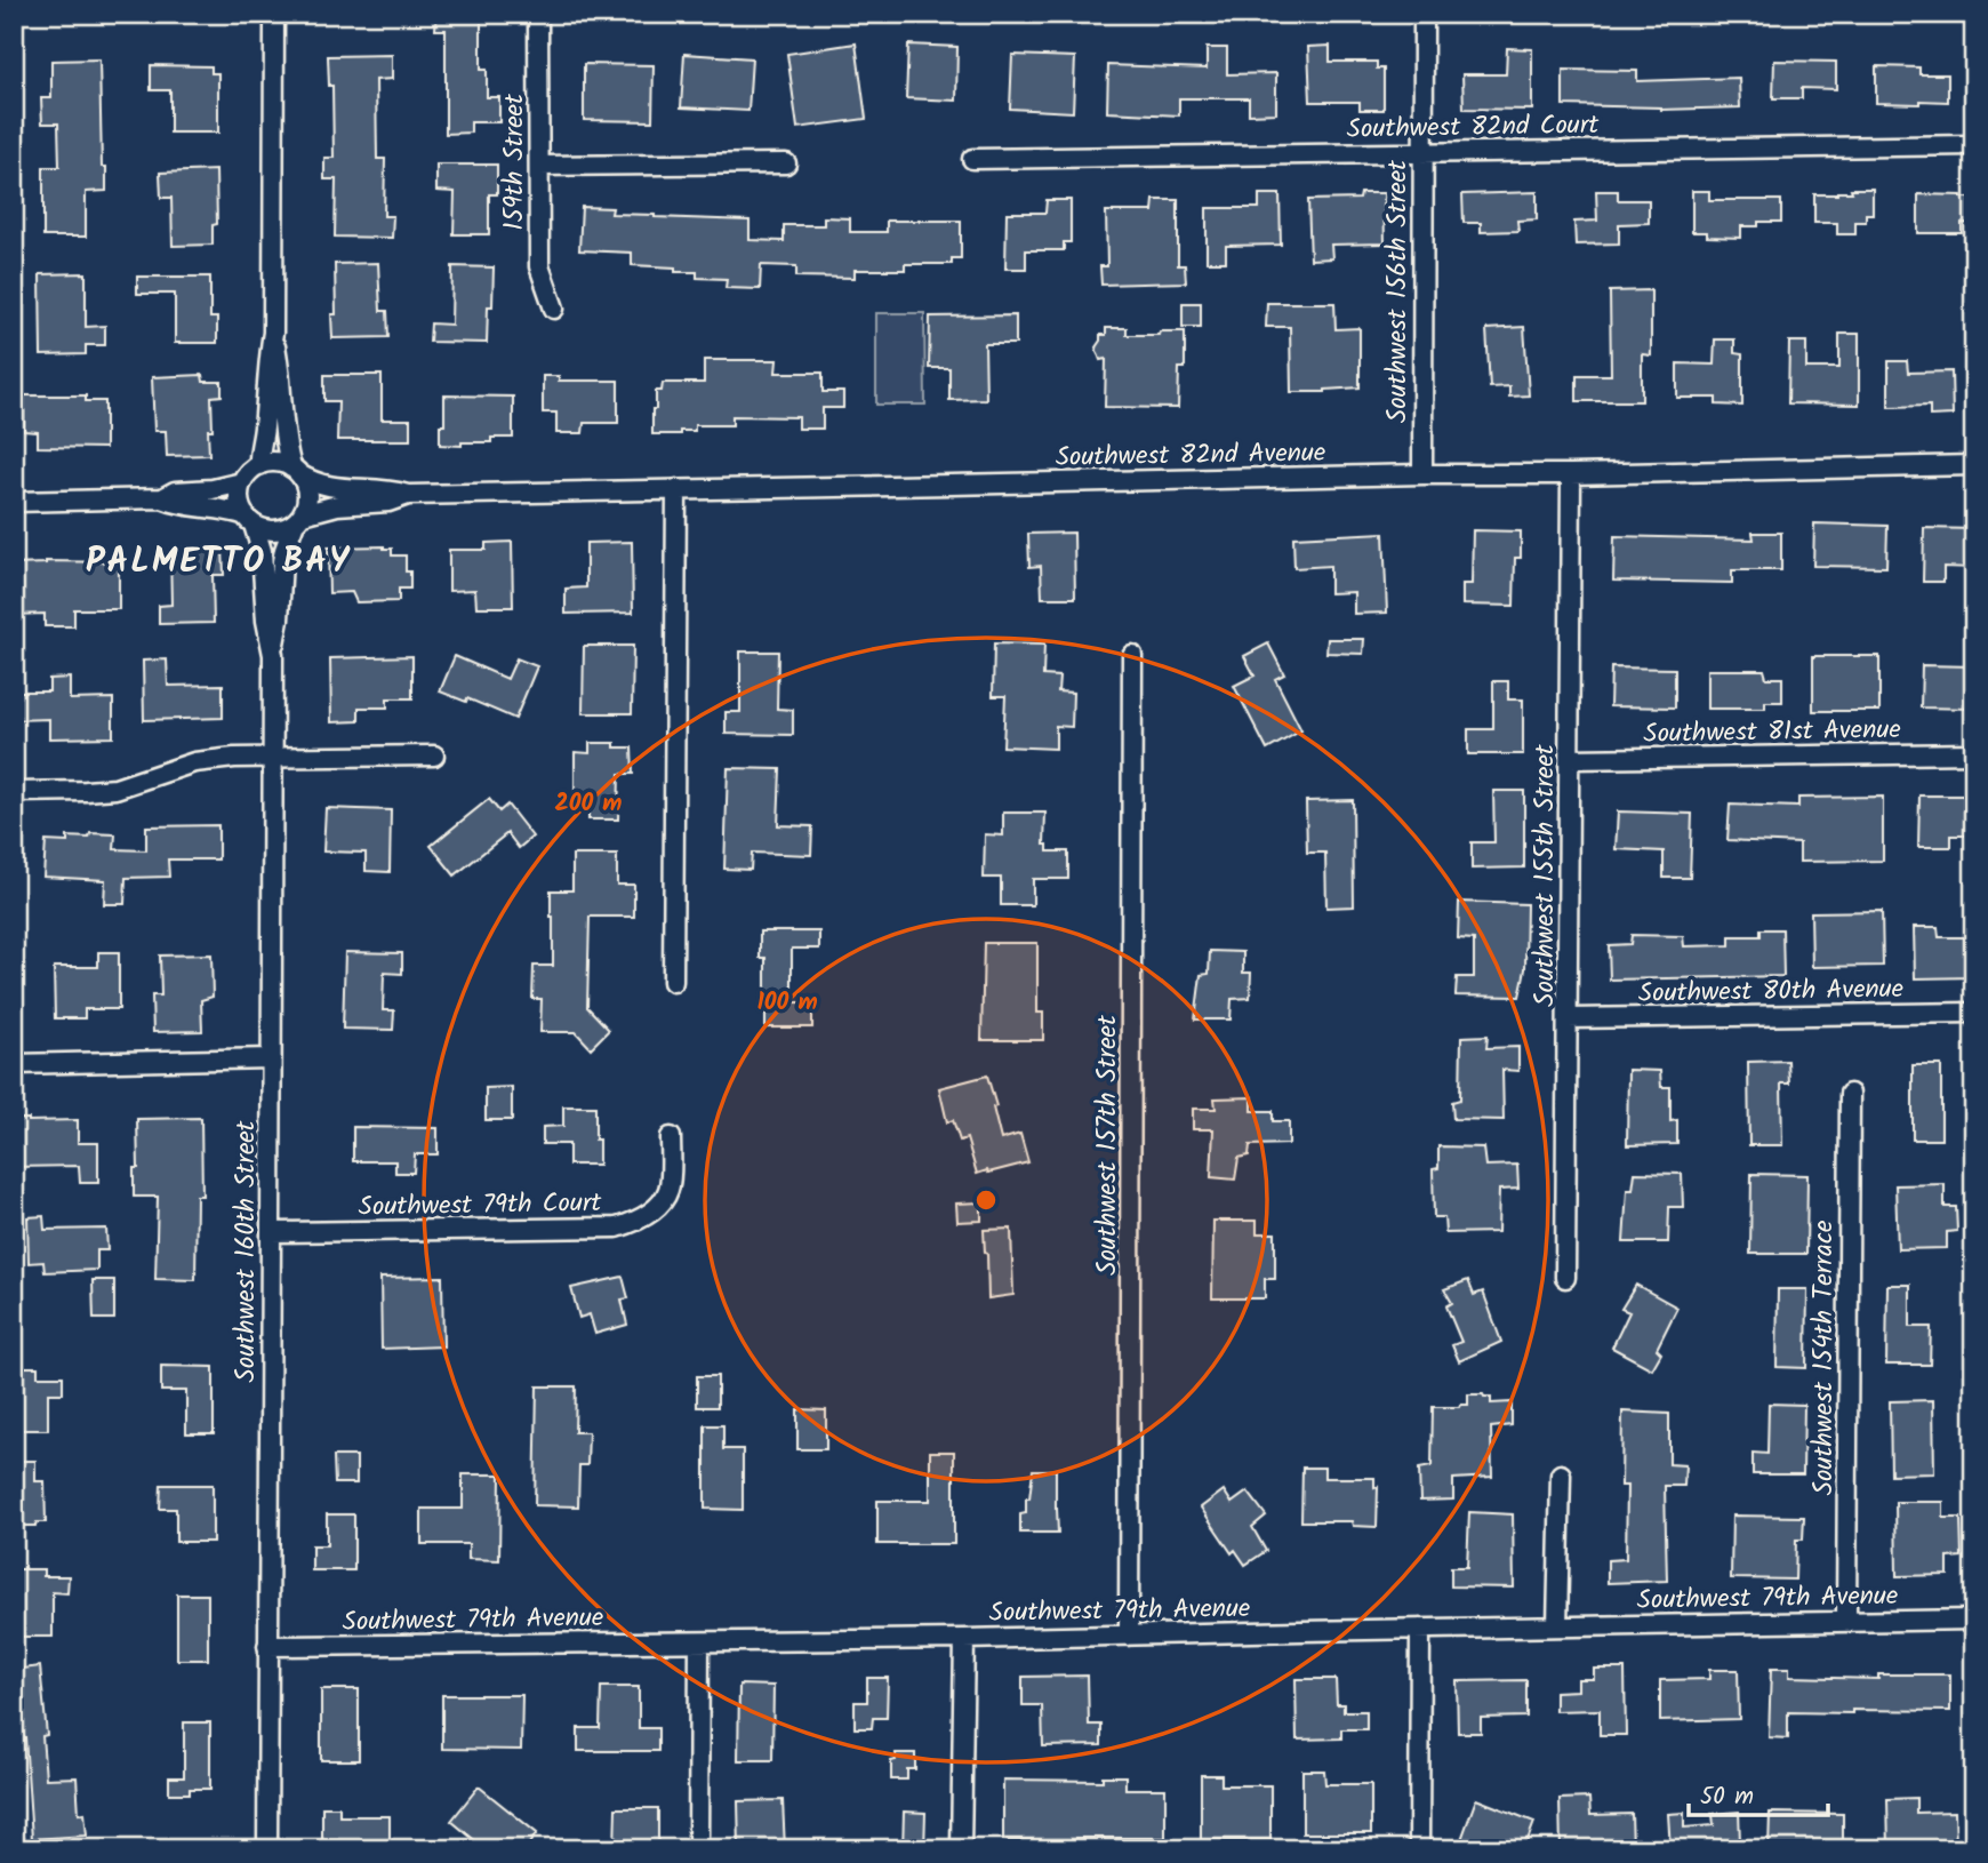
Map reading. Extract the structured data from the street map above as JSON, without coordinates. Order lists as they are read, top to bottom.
{
  "streets": {
    "street": [
      "Southwest 82nd Court",
      "159th Street",
      "Southwest 156th Street",
      "Southwest 82nd Avenue",
      "Southwest 81st Avenue",
      "Southwest 155th Street",
      "Southwest 80th Avenue",
      "Southwest 157th Street",
      "Southwest 79th Court",
      "Southwest 160th Street",
      "Southwest 154th Terrace",
      "Southwest 79th Avenue"
    ]
  },
  "crossings": [
    ["Southwest 82nd Court", "Southwest 156th Street"],
    ["Southwest 156th Street", "Southwest 82nd Avenue"],
    ["Southwest 82nd Avenue", "Southwest 155th Street"],
    ["Southwest 82nd Avenue", "Southwest 160th Street"],
    ["Southwest 81st Avenue", "Southwest 155th Street"],
    ["Southwest 155th Street", "Southwest 80th Avenue"],
    ["Southwest 157th Street", "Southwest 79th Avenue"],
    ["Southwest 79th Court", "Southwest 160th Street"],
    ["Southwest 160th Street", "Southwest 79th Avenue"],
    ["Southwest 154th Terrace", "Southwest 79th Avenue"]
  ],
  "districts": ["PALMETTO BAY"],
  "scale_bar": "50 m",
  "rings": ["200 m", "100 m"]
}
